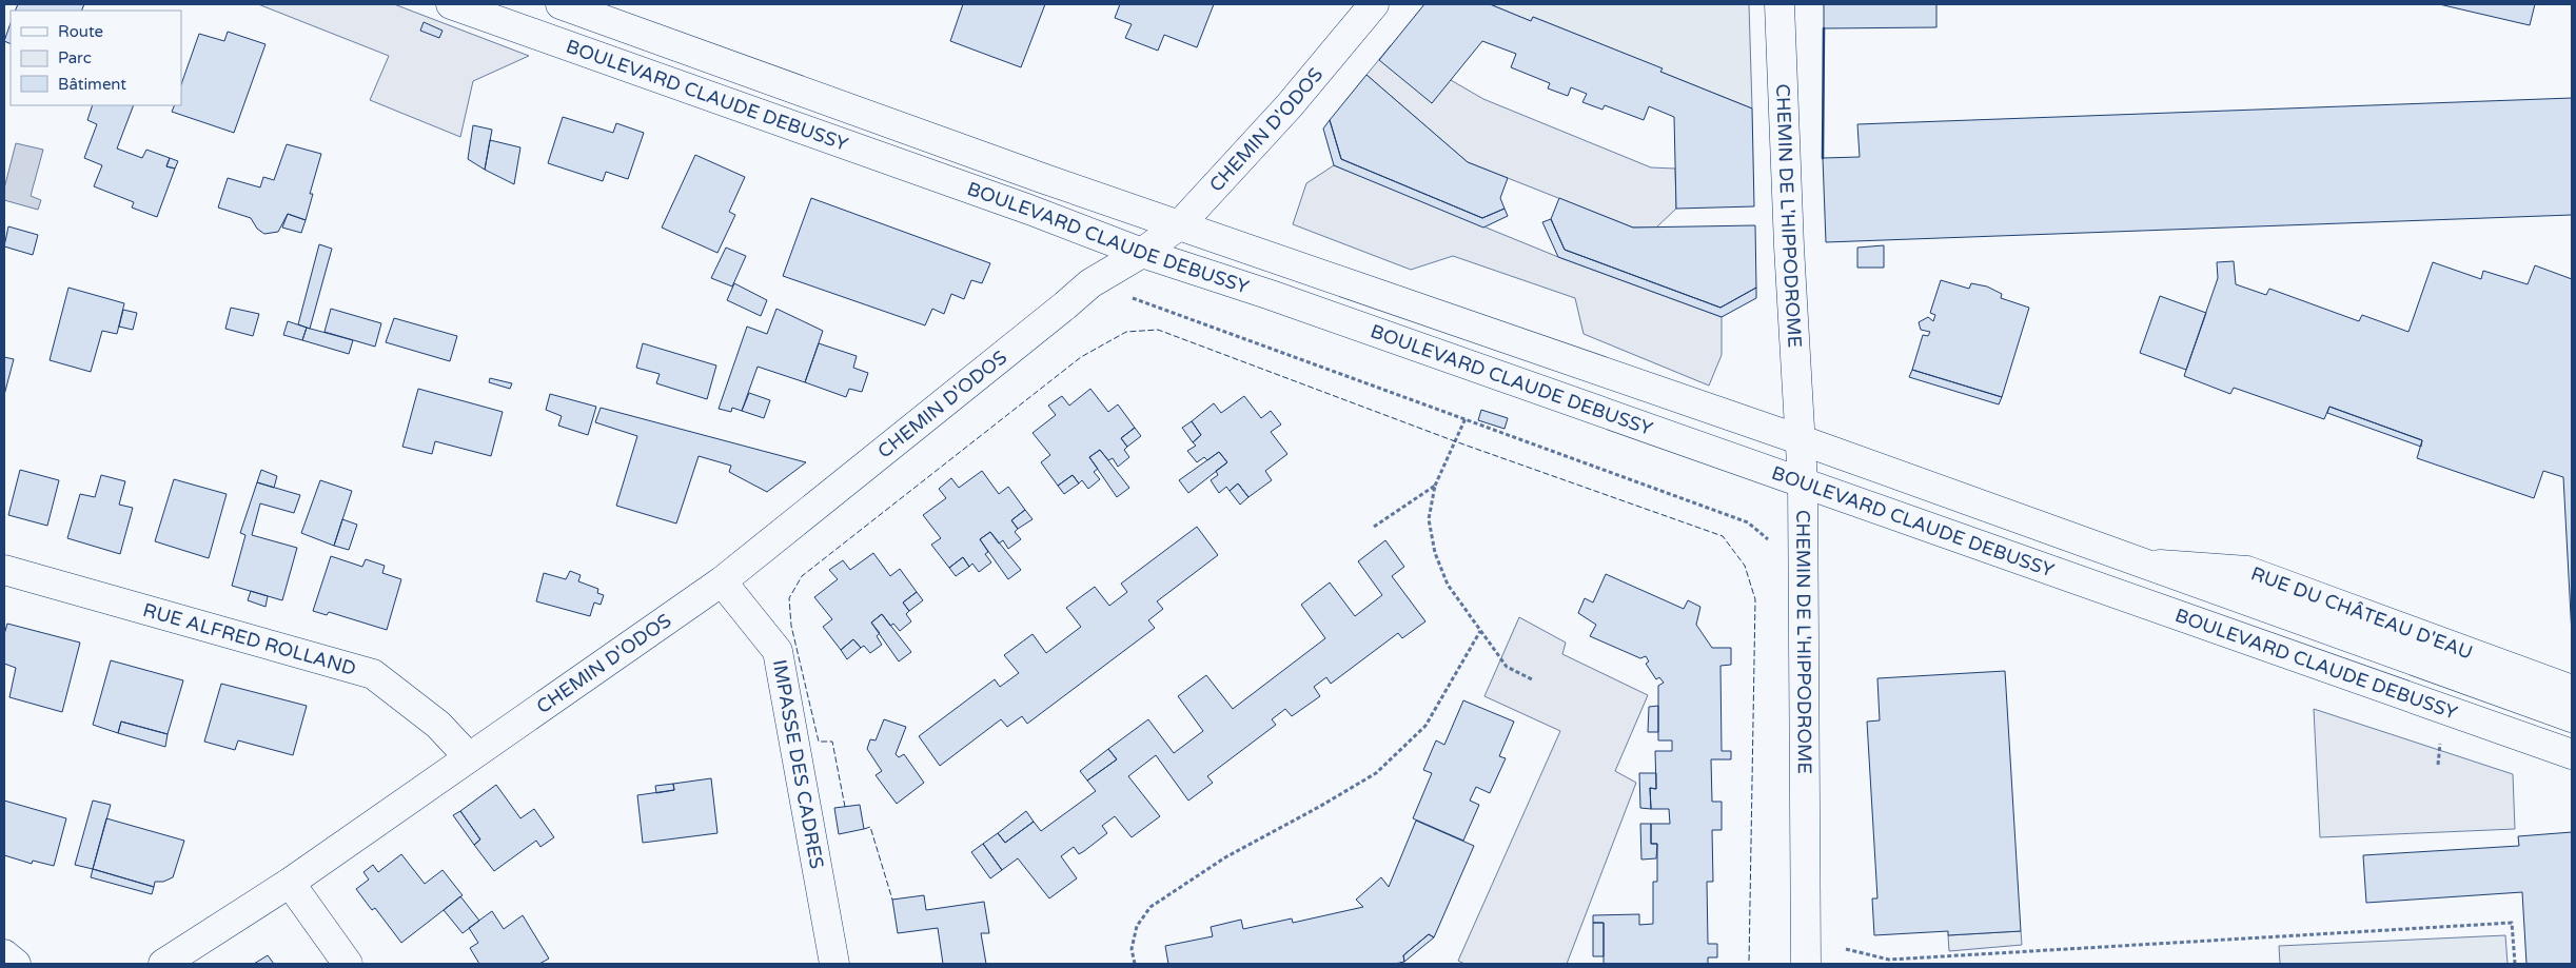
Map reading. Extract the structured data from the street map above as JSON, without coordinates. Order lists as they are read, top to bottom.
{
  "streets": {
    "main road": [
      "BOULEVARD CLAUDE DEBUSSY",
      "CHEMIN D'ODOS",
      "CHEMIN DE L'HIPPODROME",
      "RUE DU CHÂTEAU D'EAU",
      "RUE ALFRED ROLLAND",
      "IMPASSE DES CADRES"
    ]
  },
  "crossings": [
    ["BOULEVARD CLAUDE DEBUSSY", "CHEMIN D'ODOS"],
    ["BOULEVARD CLAUDE DEBUSSY", "CHEMIN DE L'HIPPODROME"],
    ["BOULEVARD CLAUDE DEBUSSY", "RUE DU CHÂTEAU D'EAU"],
    ["CHEMIN D'ODOS", "RUE ALFRED ROLLAND"],
    ["CHEMIN D'ODOS", "IMPASSE DES CADRES"]
  ],
  "legend": ["Route", "Parc", "Bâtiment"]
}
